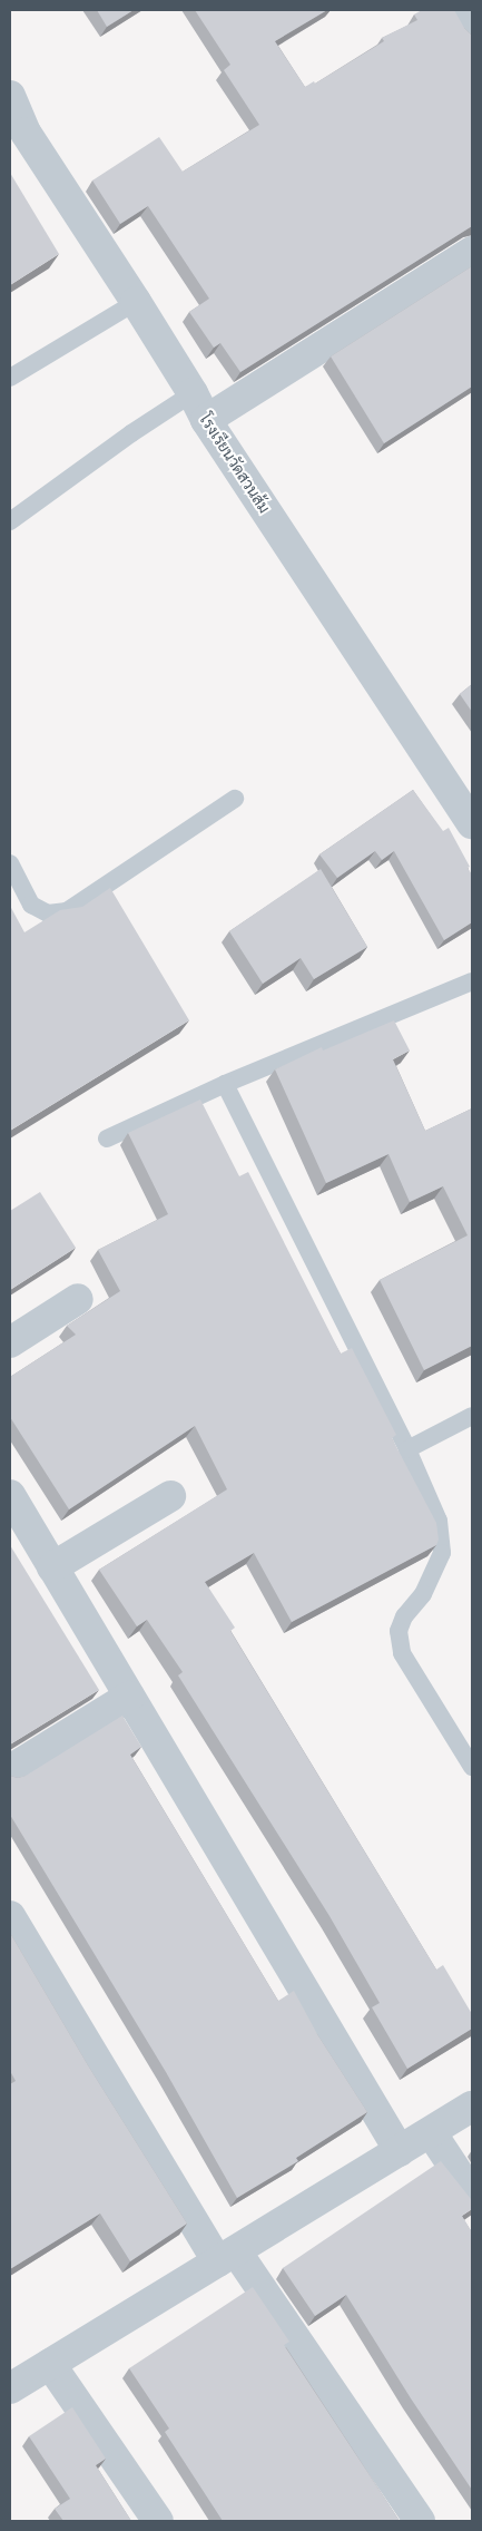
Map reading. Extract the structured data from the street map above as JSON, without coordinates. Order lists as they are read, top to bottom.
{
  "streets": {
    "street": ["โรงเรียนวัดสวนส้ม"]
  }
}
